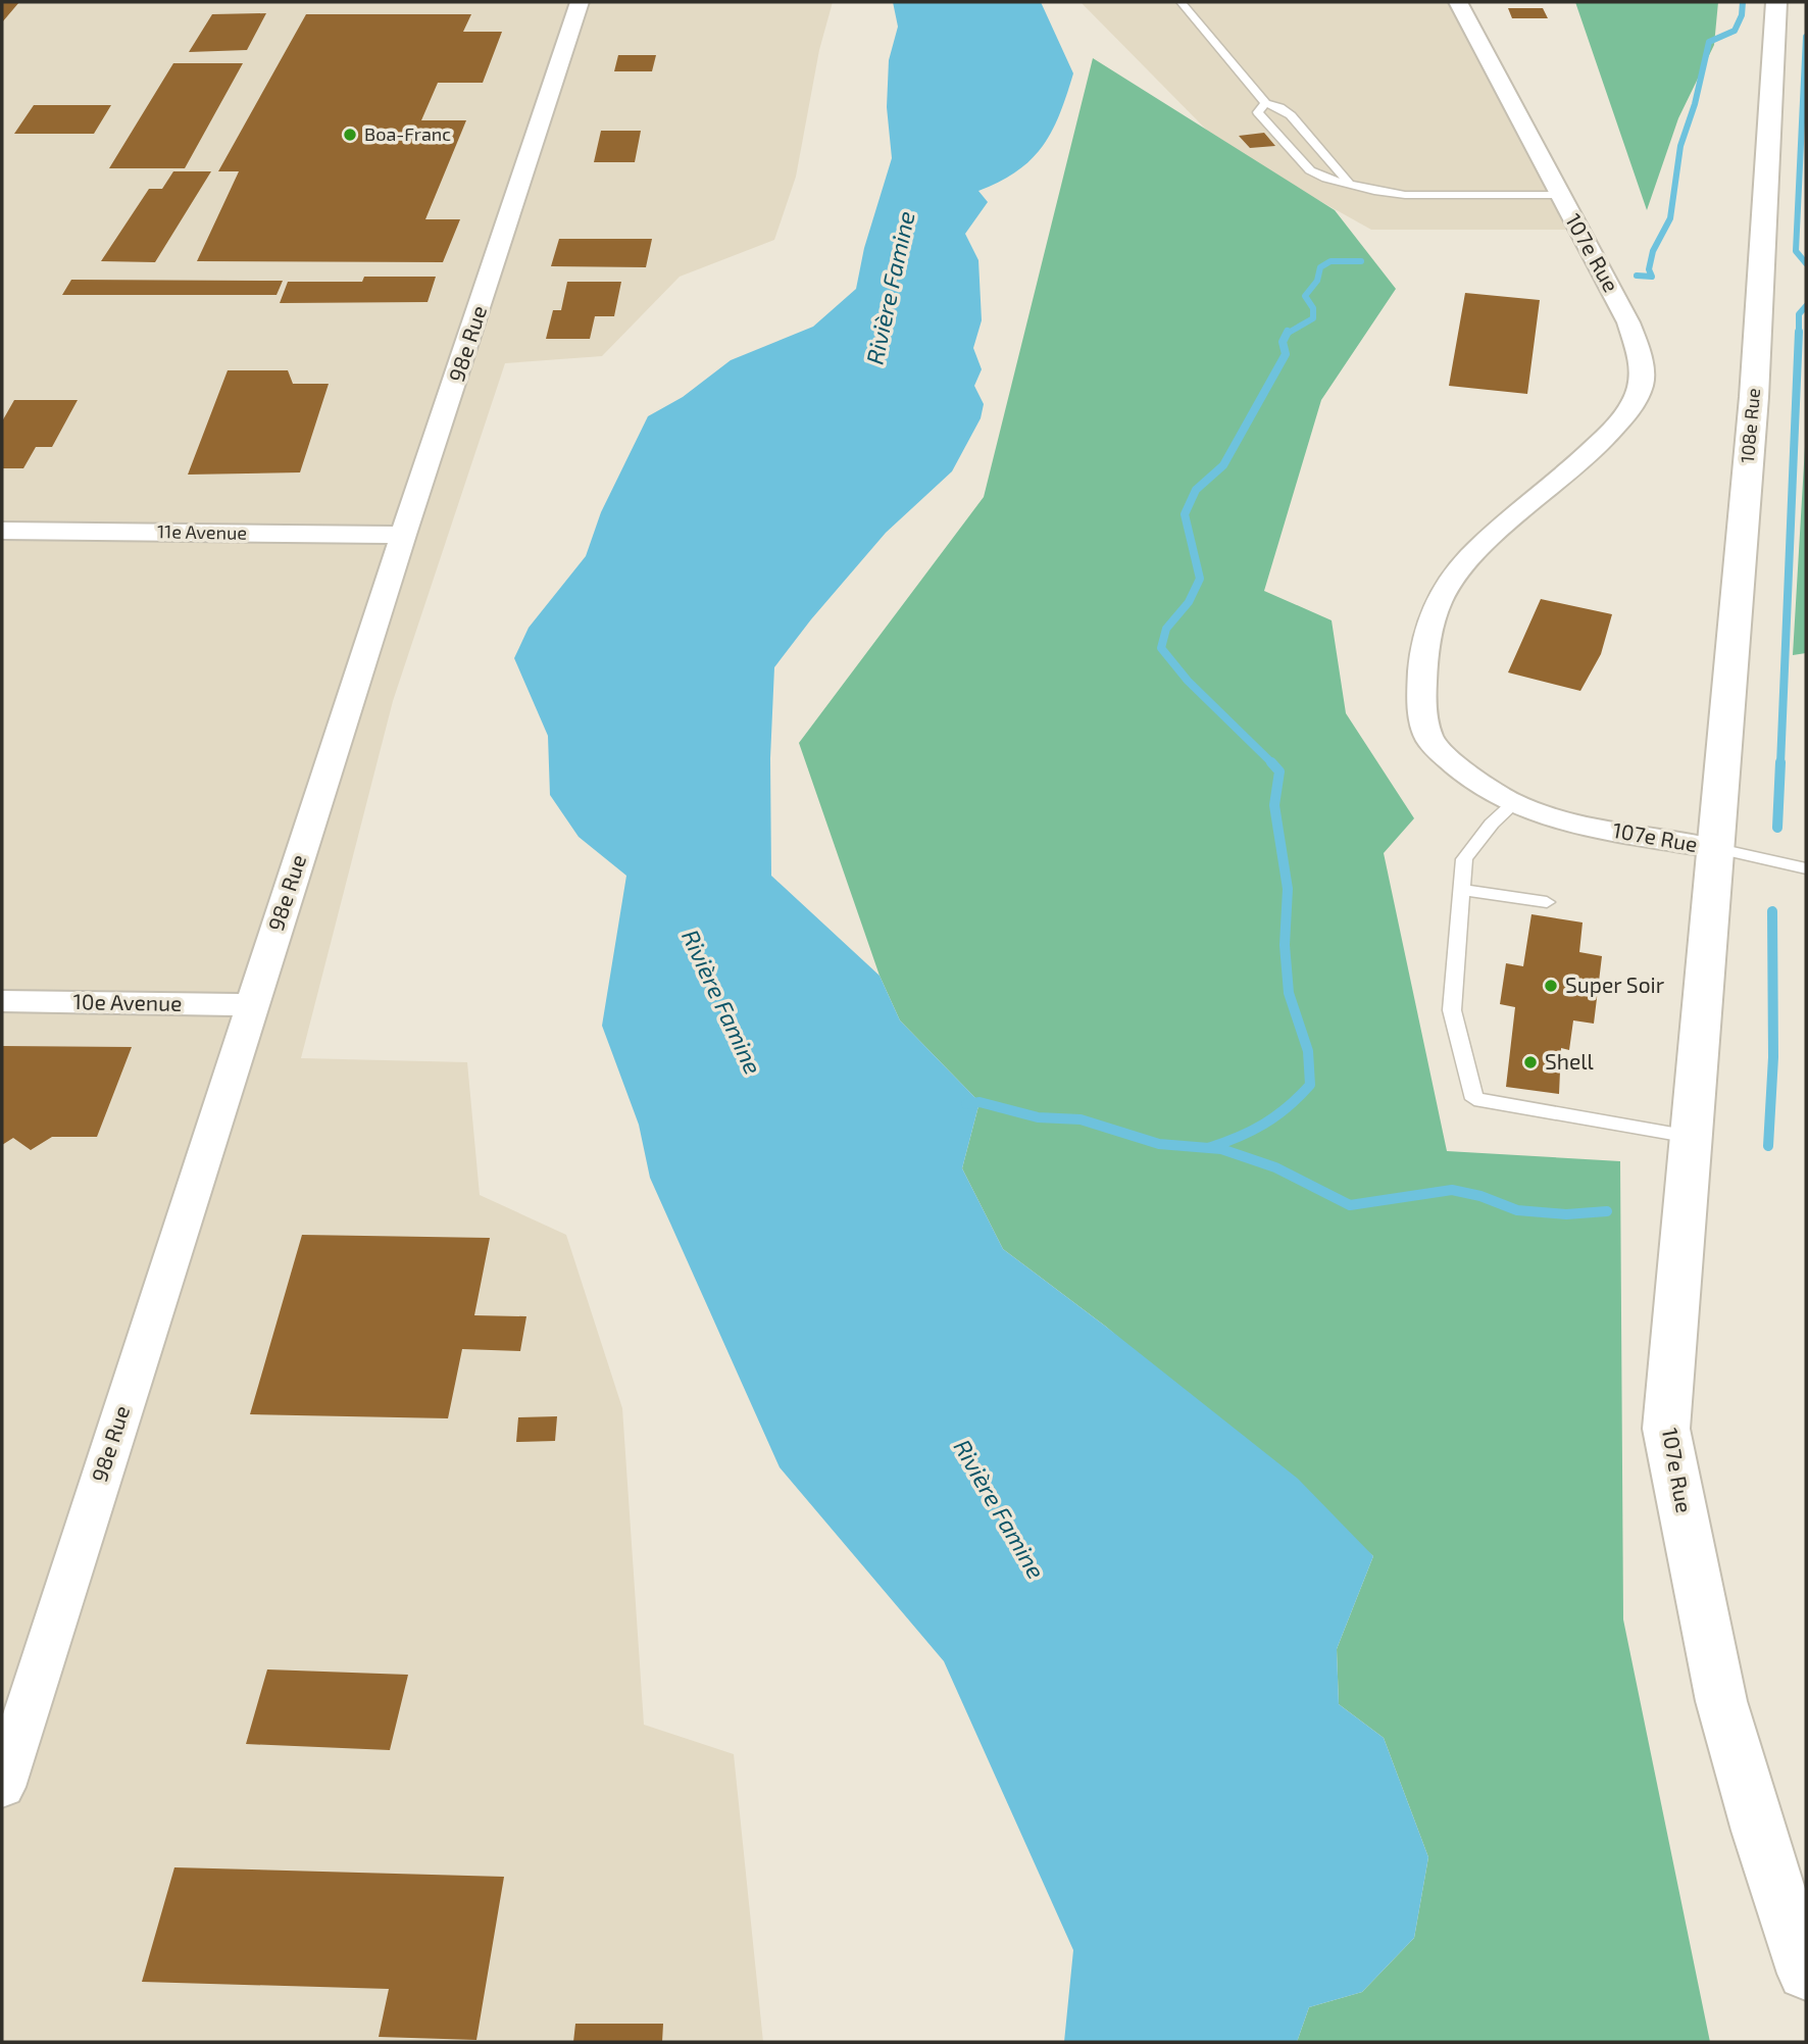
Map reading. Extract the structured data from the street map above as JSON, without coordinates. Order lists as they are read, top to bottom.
{
  "streets": {
    "main road": ["107e Rue", "108e Rue"],
    "street": ["98e Rue", "11e Avenue", "10e Avenue"]
  },
  "crossings": [
    ["107e Rue", "108e Rue"],
    ["98e Rue", "11e Avenue"],
    ["98e Rue", "10e Avenue"]
  ],
  "water": ["Rivière Famine"],
  "places": ["Boa-Franc", "Super Soir", "Shell"]
}
